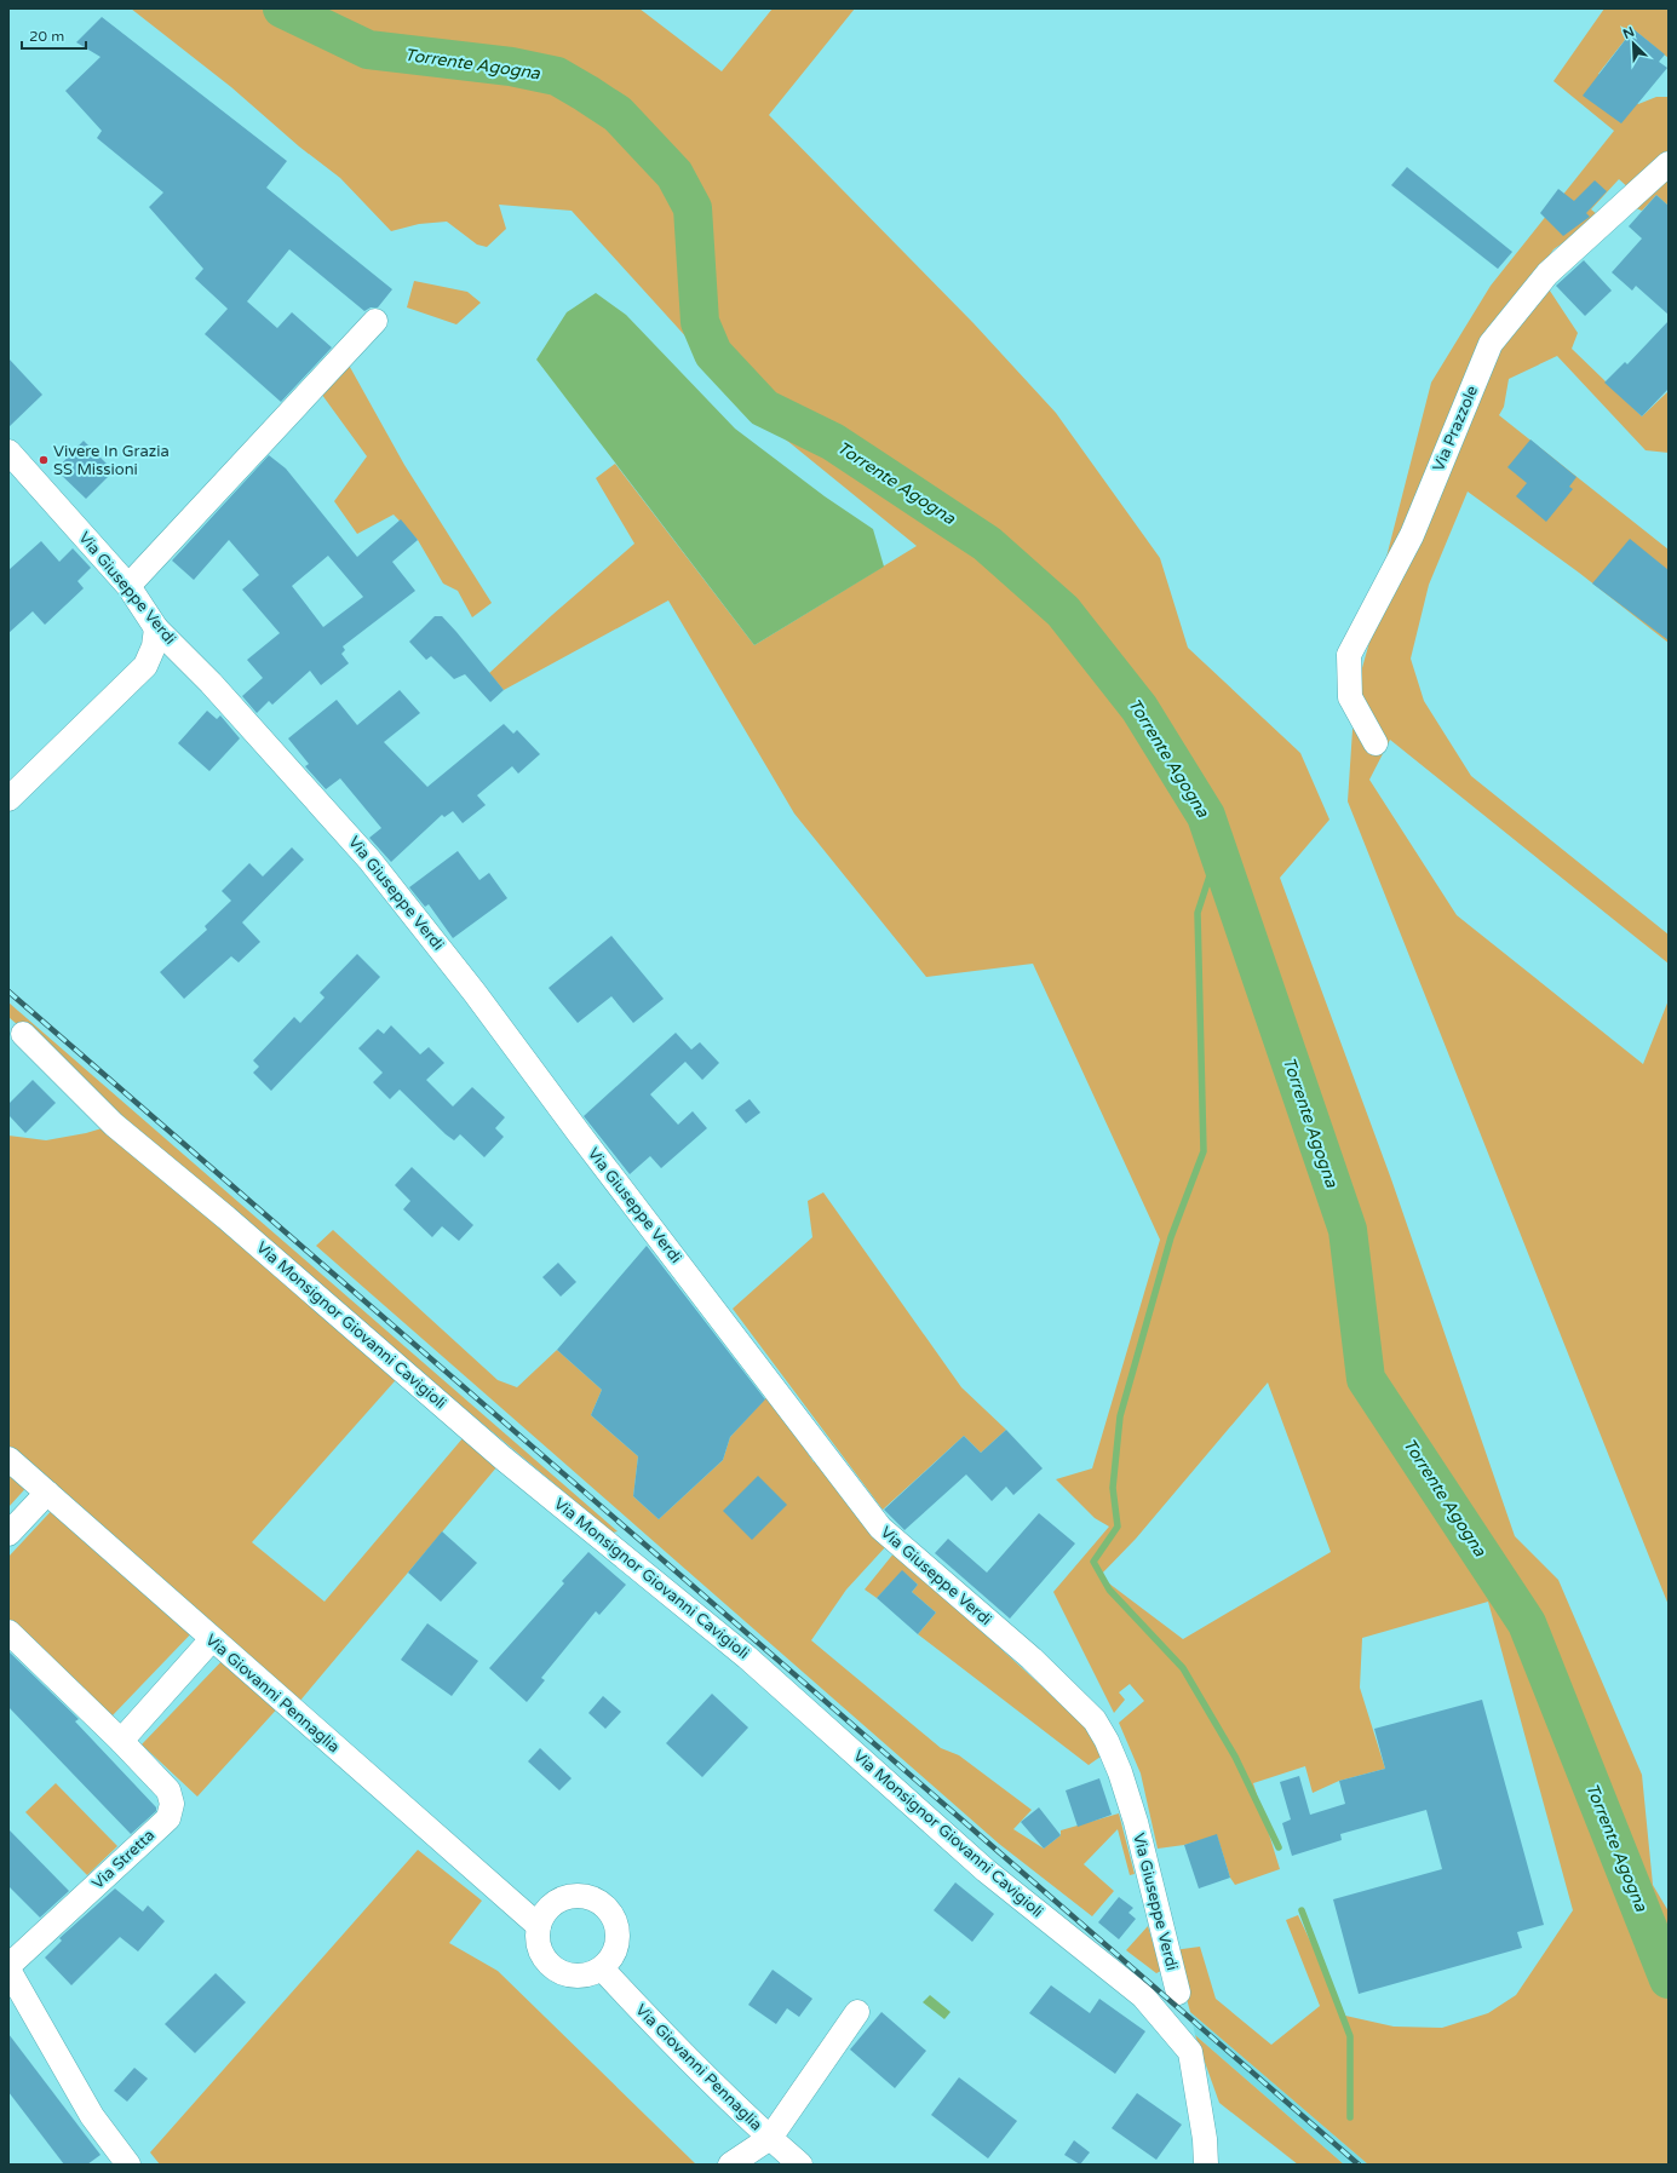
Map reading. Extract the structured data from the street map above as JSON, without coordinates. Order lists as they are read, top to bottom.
{
  "streets": {
    "street": [
      "Via Prazzole",
      "Via Giuseppe Verdi",
      "Via Monsignor Giovanni Cavigioli",
      "Via Giovanni Pennaglia",
      "Via Stretta"
    ]
  },
  "water": ["Torrente Agogna"],
  "places": ["Vivere In Grazia SS Missioni"],
  "scale_bar": "20 m",
  "north": "top left"
}
